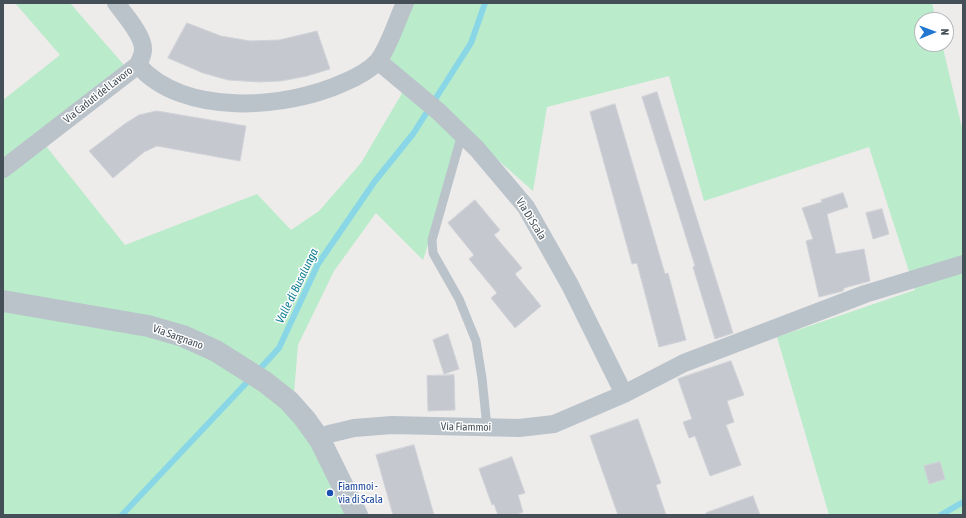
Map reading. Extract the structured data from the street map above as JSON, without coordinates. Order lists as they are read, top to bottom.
{
  "streets": {
    "street": [
      "Via Caduti del Lavoro",
      "Via Di Scala",
      "Via Sargnano",
      "Via Fiammoi"
    ]
  },
  "crossings": [
    ["Via Di Scala", "Via Fiammoi"],
    ["Via Sargnano", "Via Fiammoi"]
  ],
  "water": ["Valle di Busalunga"],
  "places": ["Fiammoi - via di Scala"],
  "north": "right"
}
